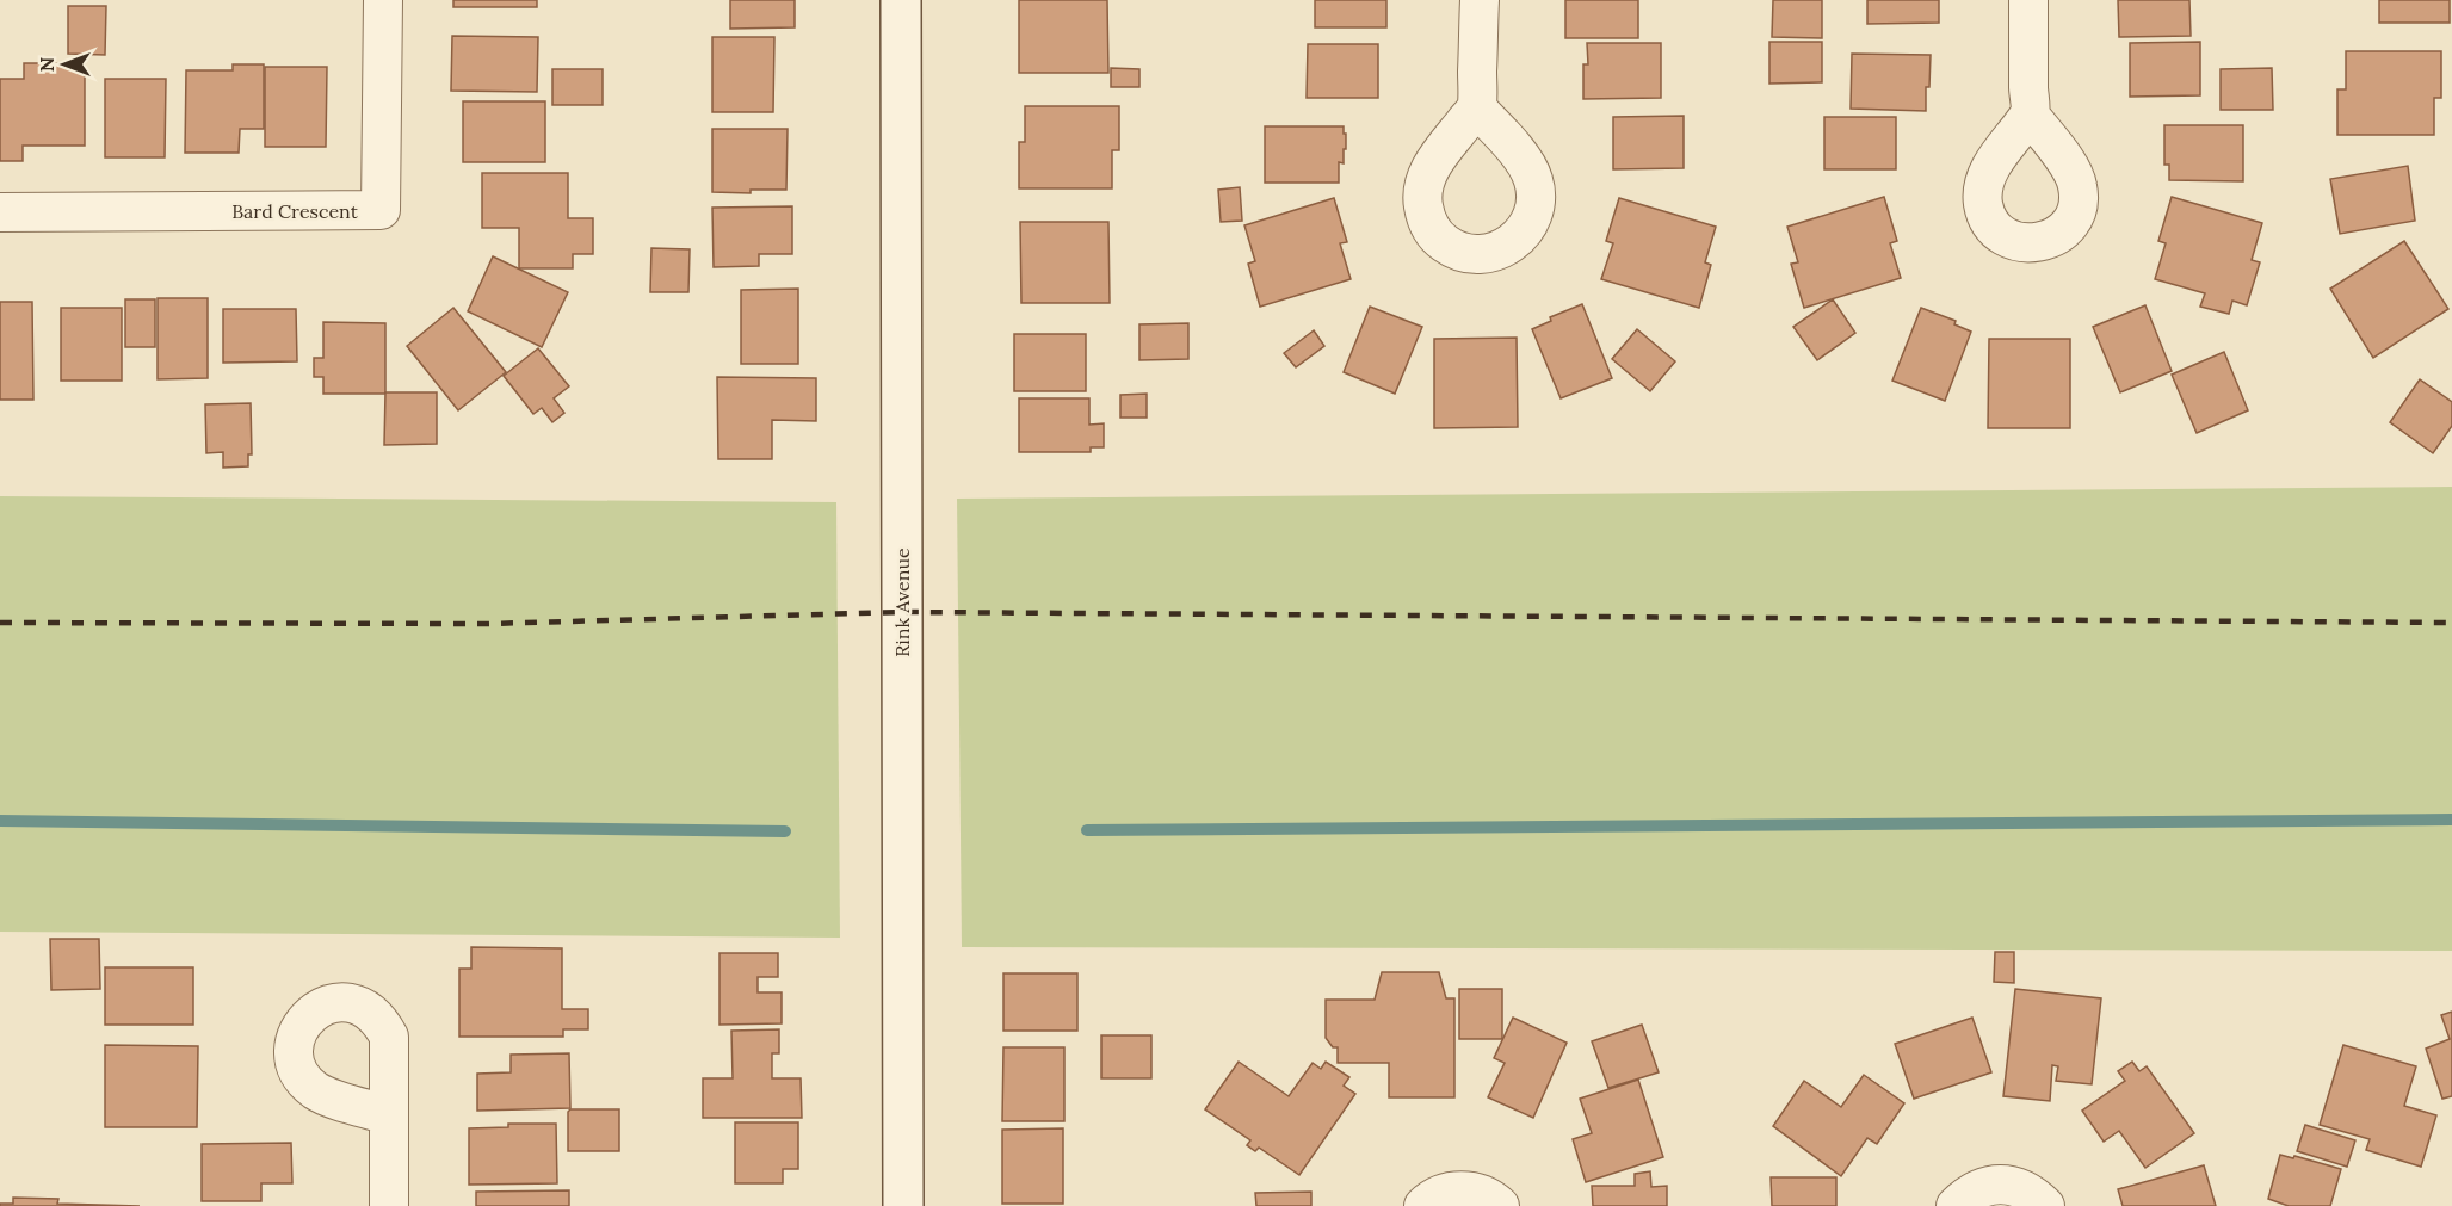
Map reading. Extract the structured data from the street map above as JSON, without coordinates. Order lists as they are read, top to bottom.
{
  "streets": {
    "street": ["Bard Crescent", "Rink Avenue"]
  },
  "north": "left"
}
